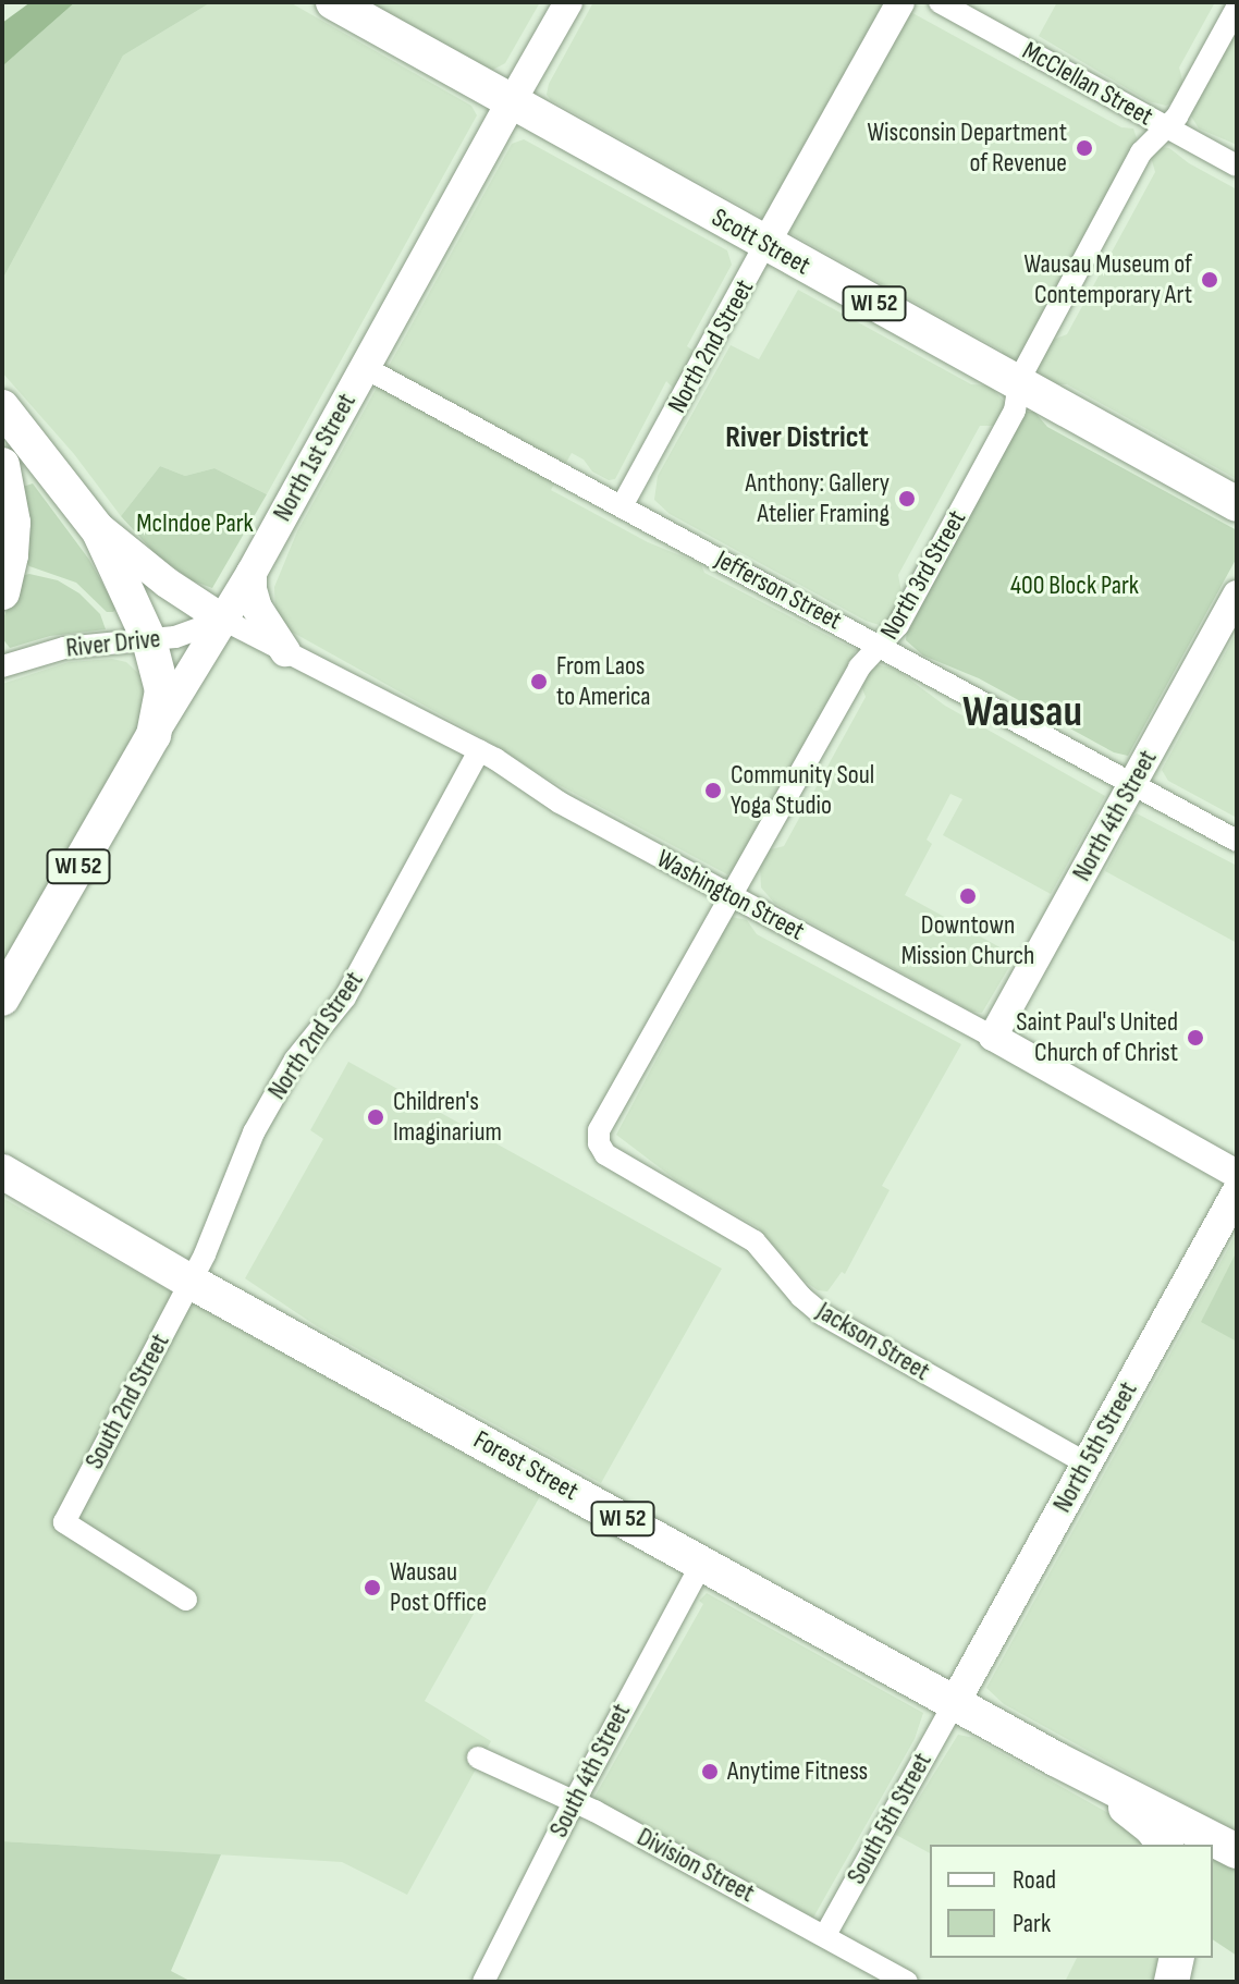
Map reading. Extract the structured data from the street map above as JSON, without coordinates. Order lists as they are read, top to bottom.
{
  "streets": {
    "main road": [
      "Scott Street",
      "WI 52",
      "North 1st Street",
      "North 5th Street",
      "Forest Street"
    ],
    "street": [
      "McClellan Street",
      "North 2nd Street",
      "North 3rd Street",
      "Jefferson Street",
      "River Drive",
      "North 4th Street",
      "Washington Street",
      "Jackson Street",
      "South 2nd Street",
      "South 4th Street",
      "South 5th Street",
      "Division Street"
    ]
  },
  "crossings": [
    ["McClellan Street", "North 3rd Street"],
    ["Scott Street", "North 2nd Street"],
    ["Scott Street", "North 1st Street"],
    ["Scott Street", "North 3rd Street"],
    ["WI 52", "North 1st Street"],
    ["WI 52", "River Drive"],
    ["North 2nd Street", "Jefferson Street"],
    ["North 2nd Street", "Washington Street"],
    ["North 2nd Street", "South 2nd Street"],
    ["North 2nd Street", "Forest Street"],
    ["North 1st Street", "Jefferson Street"],
    ["North 1st Street", "River Drive"],
    ["North 1st Street", "Washington Street"],
    ["North 3rd Street", "Jefferson Street"],
    ["North 3rd Street", "Washington Street"],
    ["North 3rd Street", "Jackson Street"],
    ["Jefferson Street", "North 4th Street"],
    ["River Drive", "Washington Street"],
    ["North 4th Street", "Washington Street"],
    ["Jackson Street", "North 5th Street"],
    ["South 2nd Street", "Forest Street"],
    ["North 5th Street", "Forest Street"],
    ["North 5th Street", "South 5th Street"],
    ["Forest Street", "South 4th Street"],
    ["Forest Street", "South 5th Street"],
    ["South 4th Street", "Division Street"],
    ["South 5th Street", "Division Street"]
  ],
  "districts": ["River District", "Wausau"],
  "parks": ["McIndoe Park", "400 Block Park"],
  "places": [
    "Wisconsin Department of Revenue",
    "Wausau Museum of Contemporary Art",
    "Anthony: Gallery Atelier Framing",
    "From Laos to America",
    "Community Soul Yoga Studio",
    "Downtown Mission Church",
    "Saint Paul's United Church of Christ",
    "Children's Imaginarium",
    "Wausau Post Office",
    "Anytime Fitness"
  ],
  "legend": ["Road", "Park"]
}
